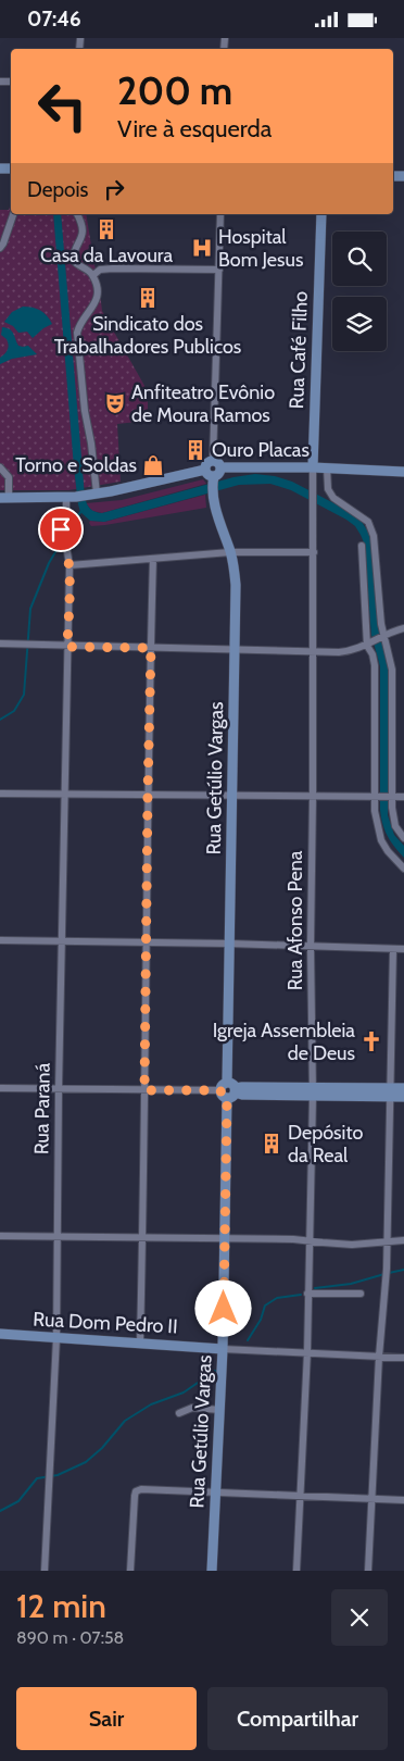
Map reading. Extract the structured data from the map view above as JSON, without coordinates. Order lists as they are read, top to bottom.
{
  "streets": {
    "street": [
      "Rua Café Filho",
      "Rua Getúlio Vargas",
      "Rua Afonso Pena",
      "Rua Paraná",
      "Rua Dom Pedro II"
    ]
  },
  "crossings": [
    ["Rua Café Filho", "Rua Afonso Pena"],
    ["Rua Getúlio Vargas", "Rua Dom Pedro II"],
    ["Rua Afonso Pena", "Rua Dom Pedro II"],
    ["Rua Paraná", "Rua Dom Pedro II"]
  ],
  "places": {
    "building": [
      "Casa da Lavoura",
      "Sindicato dos Trabalhadores Publicos",
      "Ouro Placas",
      "Depósito da Real"
    ],
    "hospital": ["Hospital Bom Jesus"],
    "theatre": ["Anfiteatro Evônio de Moura Ramos"],
    "shop": ["Torno e Soldas"],
    "church": ["Igreja Assembleia de Deus"]
  },
  "page": {
    "status": "07:46",
    "turn": ["200 m", "Vire à esquerda"],
    "then": "Depois",
    "heading": ["12 min", "890 m · 07:58"],
    "buttons": ["Sair", "Compartilhar"]
  }
}
